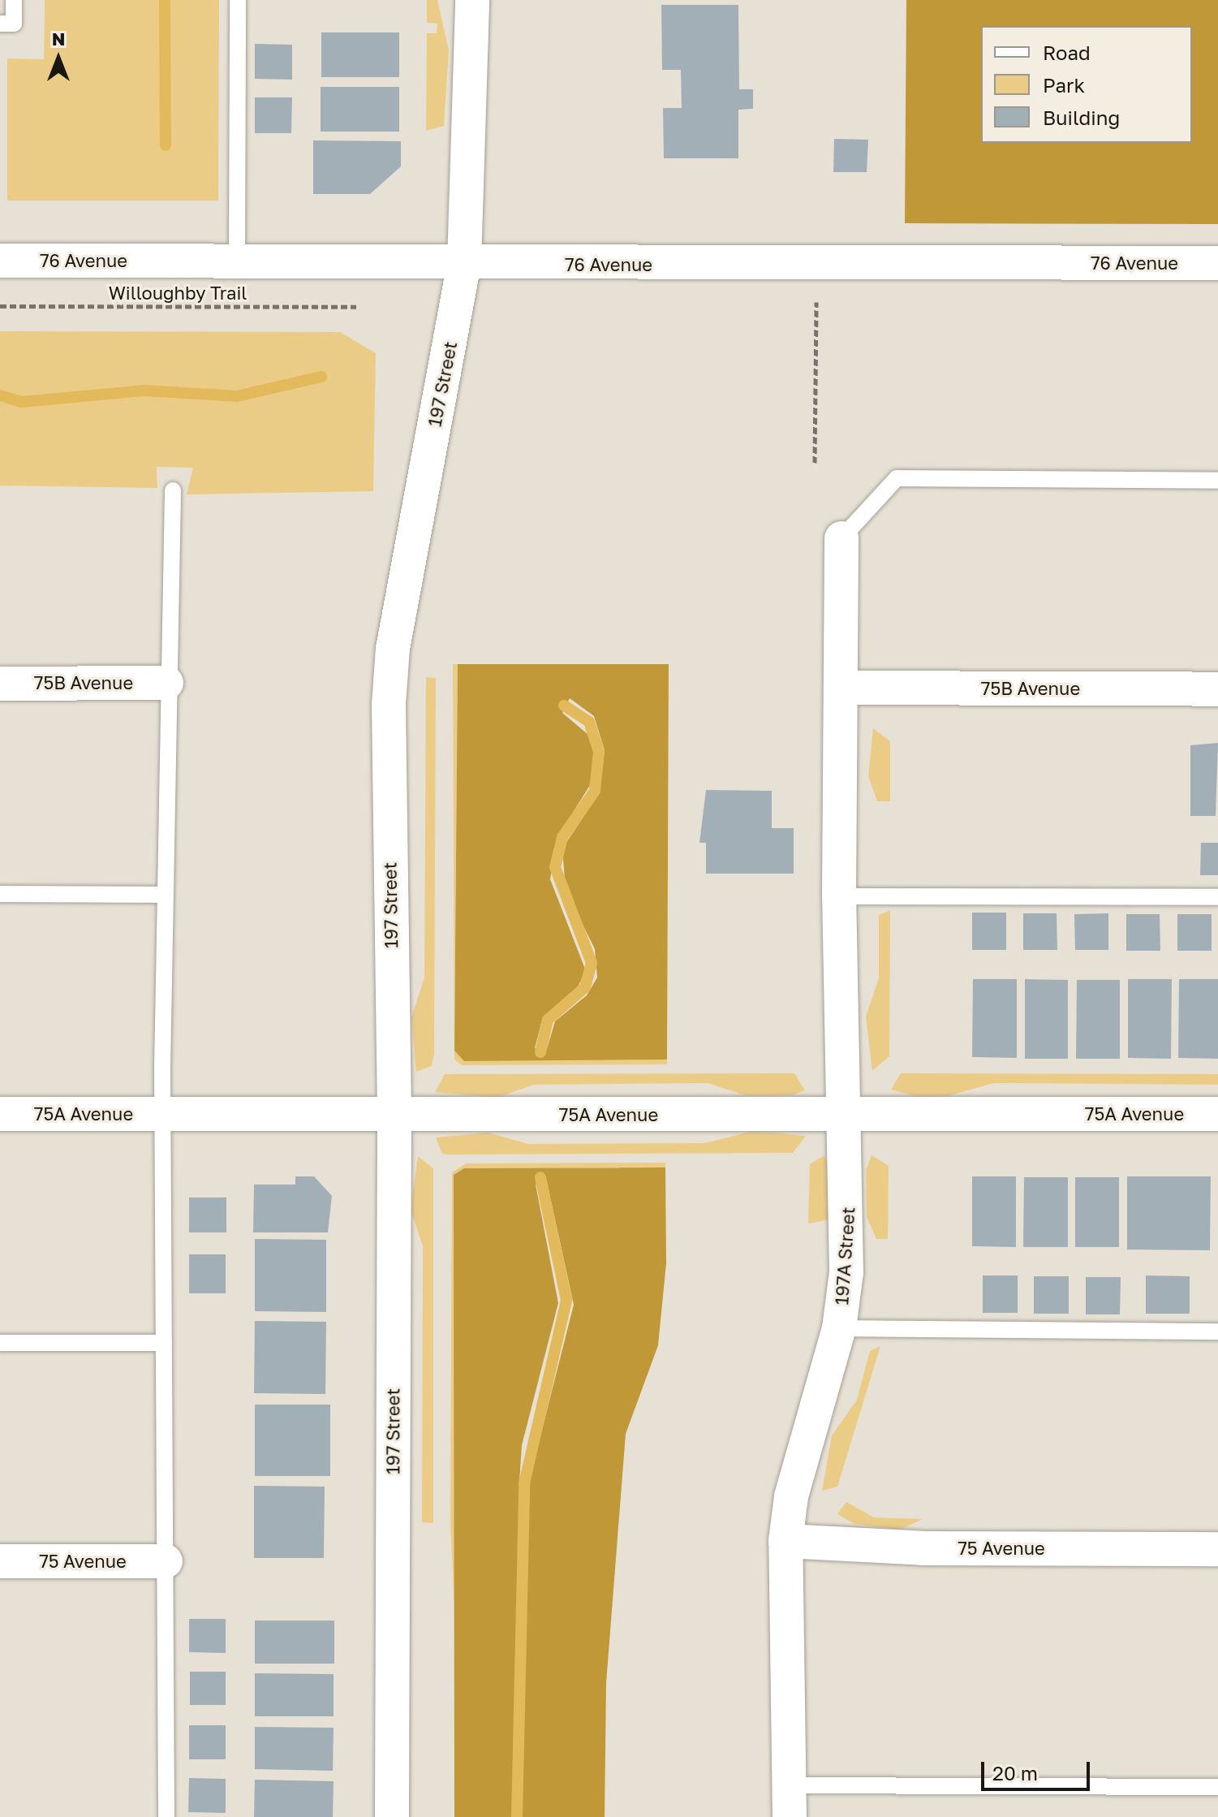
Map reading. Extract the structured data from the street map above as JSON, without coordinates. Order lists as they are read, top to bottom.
{
  "streets": {
    "street": [
      "76 Avenue",
      "197 Street",
      "75B Avenue",
      "75A Avenue",
      "197A Street",
      "75 Avenue"
    ],
    "path": ["Willoughby Trail"]
  },
  "crossings": [
    ["76 Avenue", "197 Street"],
    ["197 Street", "75A Avenue"],
    ["75B Avenue", "197A Street"],
    ["75A Avenue", "197A Street"],
    ["197A Street", "75 Avenue"]
  ],
  "legend": ["Road", "Park", "Building"],
  "scale_bar": "20 m",
  "north": "top"
}
